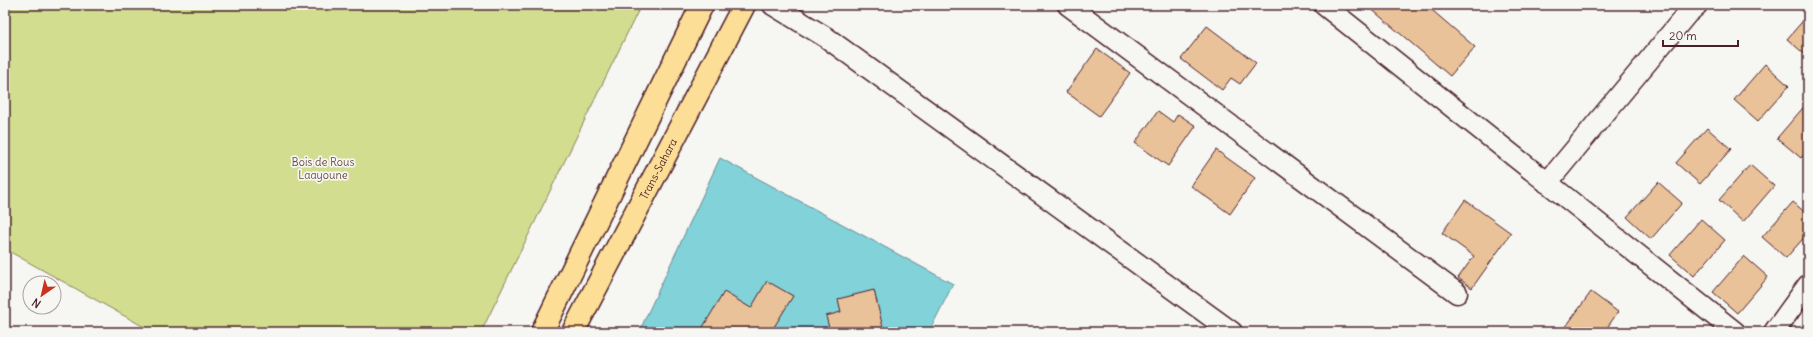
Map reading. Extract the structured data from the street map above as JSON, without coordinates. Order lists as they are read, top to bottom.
{
  "streets": {
    "highway": ["Trans-Sahara"]
  },
  "parks": ["Bois de Rous Laayoune"],
  "scale_bar": "20 m",
  "north": "bottom left"
}
